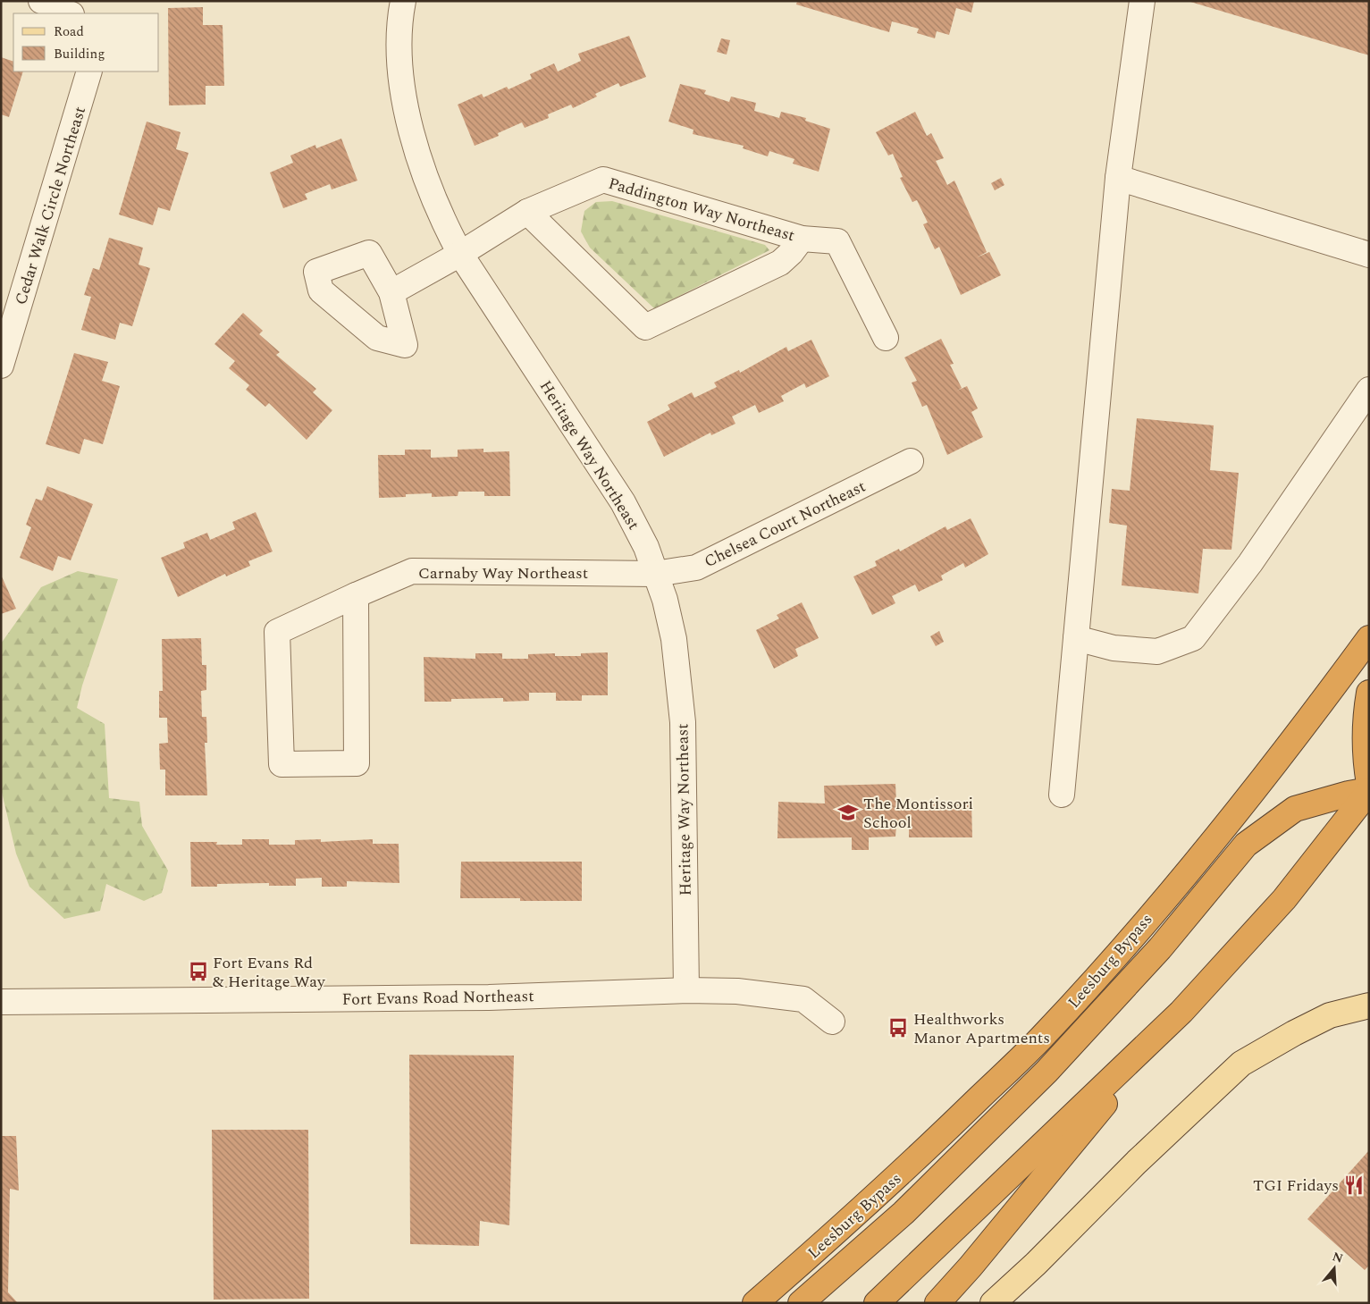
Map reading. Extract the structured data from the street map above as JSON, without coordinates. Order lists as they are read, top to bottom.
{
  "streets": {
    "highway": ["Leesburg Bypass"],
    "street": [
      "Cedar Walk Circle Northeast",
      "Paddington Way Northeast",
      "Heritage Way Northeast",
      "Chelsea Court Northeast",
      "Carnaby Way Northeast",
      "Fort Evans Road Northeast"
    ]
  },
  "crossings": [
    ["Paddington Way Northeast", "Heritage Way Northeast"],
    ["Heritage Way Northeast", "Chelsea Court Northeast"],
    ["Heritage Way Northeast", "Carnaby Way Northeast"],
    ["Heritage Way Northeast", "Fort Evans Road Northeast"],
    ["Chelsea Court Northeast", "Carnaby Way Northeast"]
  ],
  "places": {
    "school or university": ["The Montissori School"],
    "bus stop": ["Fort Evans Rd & Heritage Way", "Healthworks Manor Apartments"],
    "restaurant": ["TGI Fridays"]
  },
  "legend": ["Road", "Building"],
  "north": "top"
}
